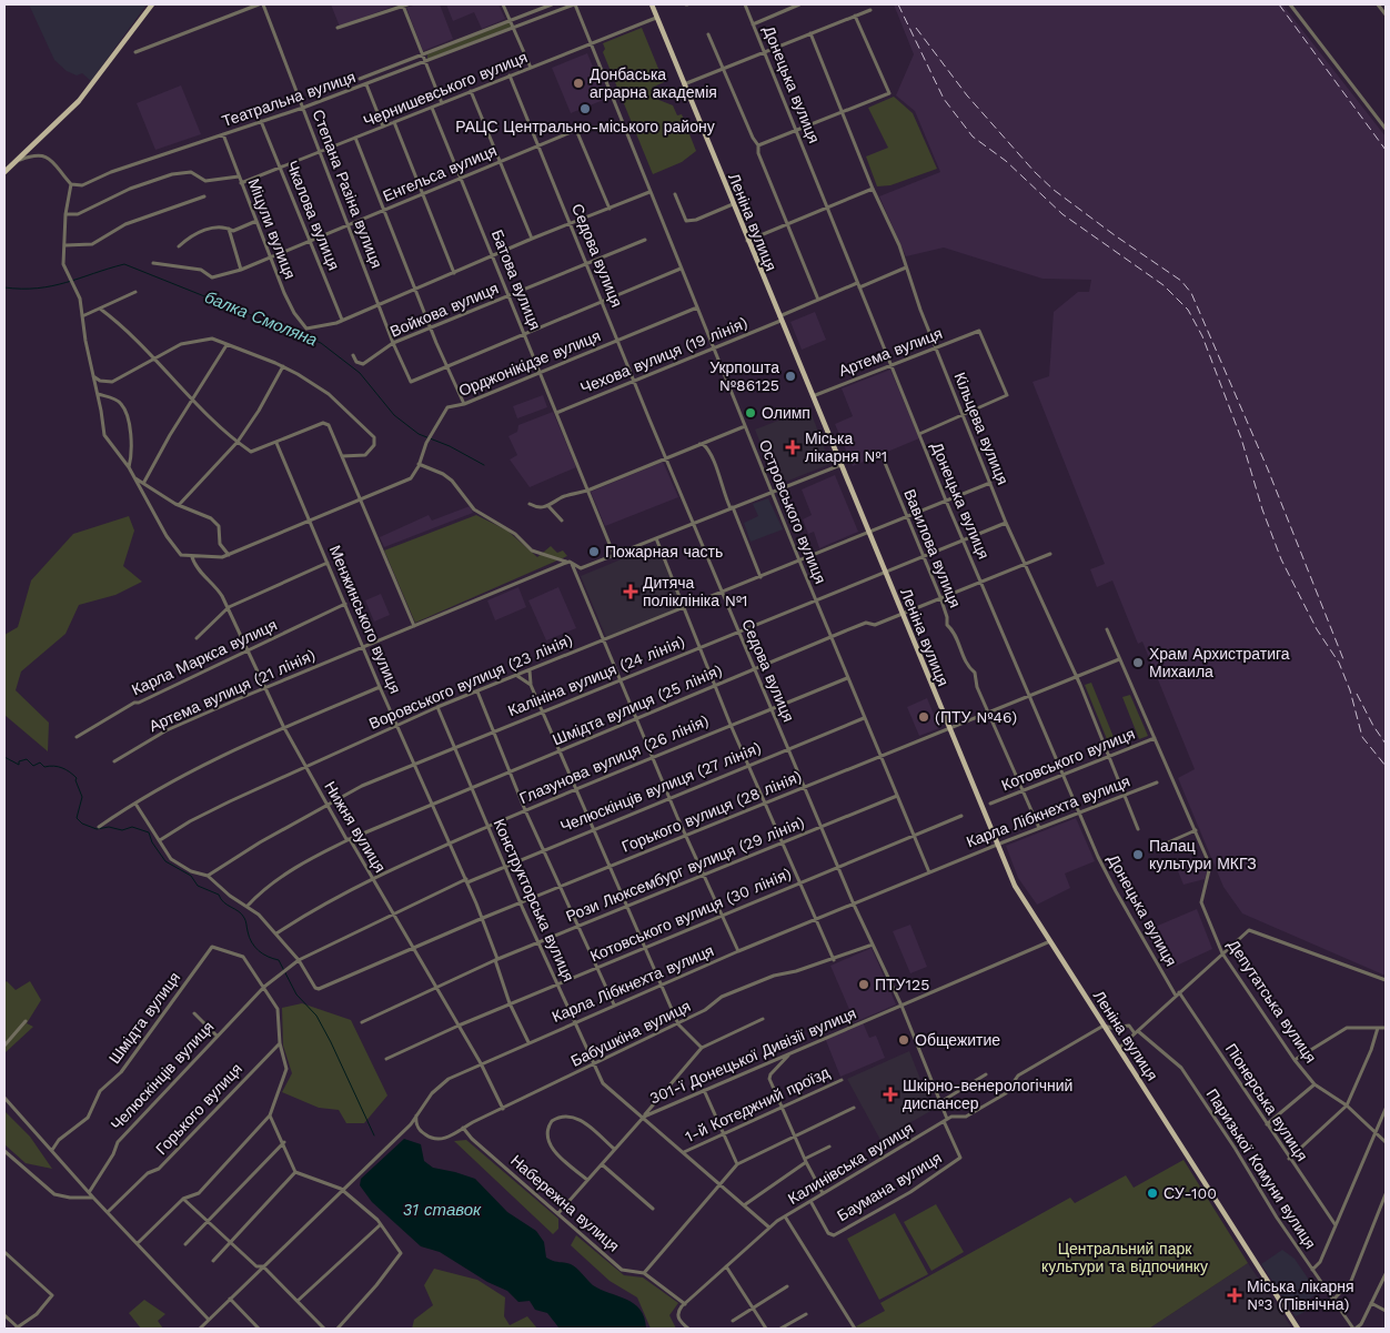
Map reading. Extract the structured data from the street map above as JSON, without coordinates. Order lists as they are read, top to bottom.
{
  "streets": {
    "main road": ["Леніна вулиця"],
    "street": [
      "Донецька вулиця",
      "Чернишевського вулиця",
      "Театральна вулиця",
      "Енгельса вулиця",
      "Степана Разіна вулиця",
      "Чкалова вулиця",
      "Міцули вулиця",
      "Седова вулиця",
      "Батова вулиця",
      "Войкова вулиця",
      "Артема вулиця",
      "Чехова вулиця (19 лiнiя)",
      "Орджонікідзе вулиця",
      "Кільцева вулиця",
      "Островського вулиця",
      "Вавилова вулиця",
      "Менжинського вулиця",
      "Карла Маркса вулиця",
      "Калініна вулиця (24 лiнiя)",
      "Воровського вулиця (23 лiнiя)",
      "Артема вулиця (21 лiнiя)",
      "Шмідта вулиця (25 лiнiя)",
      "Глазунова вулиця (26 лiнiя)",
      "Котовського вулиця",
      "Челюскінців вулиця (27 лiнiя)",
      "Горького вулиця (28 лiнiя)",
      "Карла Лібкнехта вулиця",
      "Нижня вулиця",
      "Рози Люксембург вулиця (29 лiнiя)",
      "Конструкторська вулиця",
      "Котовського вулиця (30 лiнiя)",
      "Депутатська вулиця",
      "Шмідта вулиця",
      "Бабушкіна вулиця",
      "301-ї Донецької Дивізії вулиця",
      "Челюскінців вулиця",
      "Піонерська вулиця",
      "1-й Котеджний проїзд",
      "Горького вулиця",
      "Калинівська вулиця",
      "Паризької Комуни вулиця",
      "Баумана вулиця",
      "Набережна вулиця"
    ]
  },
  "crossings": [
    ["Донецька вулиця", "Артема вулиця"],
    ["Донецька вулиця", "Чехова вулиця (19 лiнiя)"],
    ["Донецька вулиця", "Калініна вулиця (24 лiнiя)"],
    ["Донецька вулиця", "Воровського вулиця (23 лiнiя)"],
    ["Донецька вулиця", "Шмідта вулиця (25 лiнiя)"],
    ["Донецька вулиця", "Котовського вулиця"],
    ["Донецька вулиця", "Горького вулиця (28 лiнiя)"],
    ["Донецька вулиця", "Карла Лібкнехта вулиця"],
    ["Донецька вулиця", "Піонерська вулиця"],
    ["Чернишевського вулиця", "Степана Разіна вулиця"],
    ["Чернишевського вулиця", "Чкалова вулиця"],
    ["Чернишевського вулиця", "Леніна вулиця"],
    ["Чернишевського вулиця", "Міцули вулиця"],
    ["Чернишевського вулиця", "Седова вулиця"],
    ["Чернишевського вулиця", "Батова вулиця"],
    ["Чернишевського вулиця", "Островського вулиця"],
    ["Театральна вулиця", "Степана Разіна вулиця"],
    ["Театральна вулиця", "Чкалова вулиця"],
    ["Театральна вулиця", "Міцули вулиця"],
    ["Театральна вулиця", "Островського вулиця"],
    ["Енгельса вулиця", "Степана Разіна вулиця"],
    ["Енгельса вулиця", "Чкалова вулиця"],
    ["Енгельса вулиця", "Міцули вулиця"],
    ["Енгельса вулиця", "Седова вулиця"],
    ["Енгельса вулиця", "Батова вулиця"],
    ["Степана Разіна вулиця", "Войкова вулиця"],
    ["Чкалова вулиця", "Міцули вулиця"],
    ["Леніна вулиця", "Артема вулиця"],
    ["Леніна вулиця", "Чехова вулиця (19 лiнiя)"],
    ["Леніна вулиця", "Калініна вулиця (24 лiнiя)"],
    ["Леніна вулиця", "Воровського вулиця (23 лiнiя)"],
    ["Леніна вулиця", "Шмідта вулиця (25 лiнiя)"],
    ["Леніна вулиця", "Горького вулиця (28 лiнiя)"],
    ["Леніна вулиця", "Карла Лібкнехта вулиця"],
    ["Леніна вулиця", "301-ї Донецької Дивізії вулиця"],
    ["Леніна вулиця", "Калинівська вулиця"],
    ["Седова вулиця", "Войкова вулиця"],
    ["Седова вулиця", "Чехова вулиця (19 лiнiя)"],
    ["Седова вулиця", "Орджонікідзе вулиця"],
    ["Седова вулиця", "Калініна вулиця (24 лiнiя)"],
    ["Седова вулиця", "Воровського вулиця (23 лiнiя)"],
    ["Седова вулиця", "Шмідта вулиця (25 лiнiя)"],
    ["Седова вулиця", "Глазунова вулиця (26 лiнiя)"],
    ["Седова вулиця", "Челюскінців вулиця (27 лiнiя)"],
    ["Седова вулиця", "Горького вулиця (28 лiнiя)"],
    ["Седова вулиця", "Карла Лібкнехта вулиця"],
    ["Седова вулиця", "Рози Люксембург вулиця (29 лiнiя)"],
    ["Седова вулиця", "Котовського вулиця (30 лiнiя)"],
    ["Седова вулиця", "Бабушкіна вулиця"],
    ["Седова вулиця", "301-ї Донецької Дивізії вулиця"],
    ["Седова вулиця", "Калинівська вулиця"],
    ["Седова вулиця", "Баумана вулиця"],
    ["Батова вулиця", "Войкова вулиця"],
    ["Батова вулиця", "Чехова вулиця (19 лiнiя)"],
    ["Батова вулиця", "Орджонікідзе вулиця"],
    ["Артема вулиця", "Кільцева вулиця"],
    ["Чехова вулиця (19 лiнiя)", "Кільцева вулиця"],
    ["Чехова вулиця (19 лiнiя)", "Островського вулиця"],
    ["Орджонікідзе вулиця", "Островського вулиця"],
    ["Орджонікідзе вулиця", "Менжинського вулиця"],
    ["Орджонікідзе вулиця", "Нижня вулиця"],
    ["Кільцева вулиця", "Калініна вулиця (24 лiнiя)"],
    ["Кільцева вулиця", "Воровського вулиця (23 лiнiя)"],
    ["Кільцева вулиця", "Шмідта вулиця (25 лiнiя)"],
    ["Кільцева вулиця", "Котовського вулиця"],
    ["Кільцева вулиця", "Горького вулиця (28 лiнiя)"],
    ["Кільцева вулиця", "Карла Лібкнехта вулиця"],
    ["Островського вулиця", "Калініна вулиця (24 лiнiя)"],
    ["Островського вулиця", "Воровського вулиця (23 лiнiя)"],
    ["Островського вулиця", "Шмідта вулиця (25 лiнiя)"],
    ["Островського вулиця", "Глазунова вулиця (26 лiнiя)"],
    ["Островського вулиця", "Челюскінців вулиця (27 лiнiя)"],
    ["Островського вулиця", "Горького вулиця (28 лiнiя)"],
    ["Островського вулиця", "Карла Лібкнехта вулиця"],
    ["Островського вулиця", "Рози Люксембург вулиця (29 лiнiя)"],
    ["Островського вулиця", "Котовського вулиця (30 лiнiя)"],
    ["Вавилова вулиця", "Калініна вулиця (24 лiнiя)"],
    ["Вавилова вулиця", "Воровського вулиця (23 лiнiя)"],
    ["Вавилова вулиця", "Шмідта вулиця (25 лiнiя)"],
    ["Вавилова вулиця", "Котовського вулиця"],
    ["Вавилова вулиця", "Горького вулиця (28 лiнiя)"],
    ["Вавилова вулиця", "Карла Лібкнехта вулиця"],
    ["Менжинського вулиця", "Карла Маркса вулиця"],
    ["Менжинського вулиця", "Калініна вулиця (24 лiнiя)"],
    ["Менжинського вулиця", "Воровського вулиця (23 лiнiя)"],
    ["Менжинського вулиця", "Артема вулиця (21 лiнiя)"],
    ["Менжинського вулиця", "Шмідта вулиця (25 лiнiя)"],
    ["Менжинського вулиця", "Глазунова вулиця (26 лiнiя)"],
    ["Менжинського вулиця", "Челюскінців вулиця (27 лiнiя)"],
    ["Менжинського вулиця", "Горького вулиця (28 лiнiя)"],
    ["Менжинського вулиця", "Карла Лібкнехта вулиця"],
    ["Менжинського вулиця", "Рози Люксембург вулиця (29 лiнiя)"],
    ["Менжинського вулиця", "Котовського вулиця (30 лiнiя)"],
    ["Карла Маркса вулиця", "Нижня вулиця"],
    ["Калініна вулиця (24 лiнiя)", "Нижня вулиця"],
    ["Калініна вулиця (24 лiнiя)", "Конструкторська вулиця"],
    ["Воровського вулиця (23 лiнiя)", "Нижня вулиця"],
    ["Воровського вулиця (23 лiнiя)", "Конструкторська вулиця"],
    ["Артема вулиця (21 лiнiя)", "Нижня вулиця"],
    ["Шмідта вулиця (25 лiнiя)", "Нижня вулиця"],
    ["Шмідта вулиця (25 лiнiя)", "Конструкторська вулиця"],
    ["Глазунова вулиця (26 лiнiя)", "Нижня вулиця"],
    ["Глазунова вулиця (26 лiнiя)", "Конструкторська вулиця"],
    ["Котовського вулиця", "Депутатська вулиця"],
    ["Челюскінців вулиця (27 лiнiя)", "Горького вулиця (28 лiнiя)"],
    ["Челюскінців вулиця (27 лiнiя)", "Нижня вулиця"],
    ["Челюскінців вулиця (27 лiнiя)", "Конструкторська вулиця"],
    ["Челюскінців вулиця (27 лiнiя)", "Шмідта вулиця"],
    ["Челюскінців вулиця (27 лiнiя)", "Челюскінців вулиця"],
    ["Горького вулиця (28 лiнiя)", "Нижня вулиця"],
    ["Горького вулиця (28 лiнiя)", "Конструкторська вулиця"],
    ["Горького вулиця (28 лiнiя)", "Депутатська вулиця"],
    ["Карла Лібкнехта вулиця", "Нижня вулиця"],
    ["Карла Лібкнехта вулиця", "Конструкторська вулиця"],
    ["Карла Лібкнехта вулиця", "Бабушкіна вулиця"],
    ["Нижня вулиця", "Рози Люксембург вулиця (29 лiнiя)"],
    ["Нижня вулиця", "Котовського вулиця (30 лiнiя)"],
    ["Нижня вулиця", "Бабушкіна вулиця"],
    ["Рози Люксембург вулиця (29 лiнiя)", "Конструкторська вулиця"],
    ["Конструкторська вулиця", "Котовського вулиця (30 лiнiя)"],
    ["Конструкторська вулиця", "Бабушкіна вулиця"],
    ["Конструкторська вулиця", "301-ї Донецької Дивізії вулиця"],
    ["Конструкторська вулиця", "1-й Котеджний проїзд"],
    ["Конструкторська вулиця", "Калинівська вулиця"],
    ["Шмідта вулиця", "Челюскінців вулиця"],
    ["Бабушкіна вулиця", "Набережна вулиця"],
    ["301-ї Донецької Дивізії вулиця", "Набережна вулиця"],
    ["Калинівська вулиця", "Баумана вулиця"],
    ["Калинівська вулиця", "Набережна вулиця"]
  ],
  "water": ["балка Смоляна", "31 ставок"],
  "parks": ["Центральний парк культури та відпочинку"],
  "places": {
    "other": [
      "Донбаська аграрна академія",
      "РАЦС Центрально-міського району",
      "Укрпошта №86125",
      "Олимп",
      "Пожарная часть",
      "Храм Архистратига Михаила",
      "(ПТУ №46)",
      "Палац культури МКГЗ",
      "ПТУ125",
      "Общежитие",
      "СУ-100"
    ],
    "health": [
      "Міська лікарня №1",
      "Дитяча поліклініка №1",
      "Шкірно-венерологічний диспансер",
      "Міська лікарня №3 (Північна)"
    ]
  }
}
